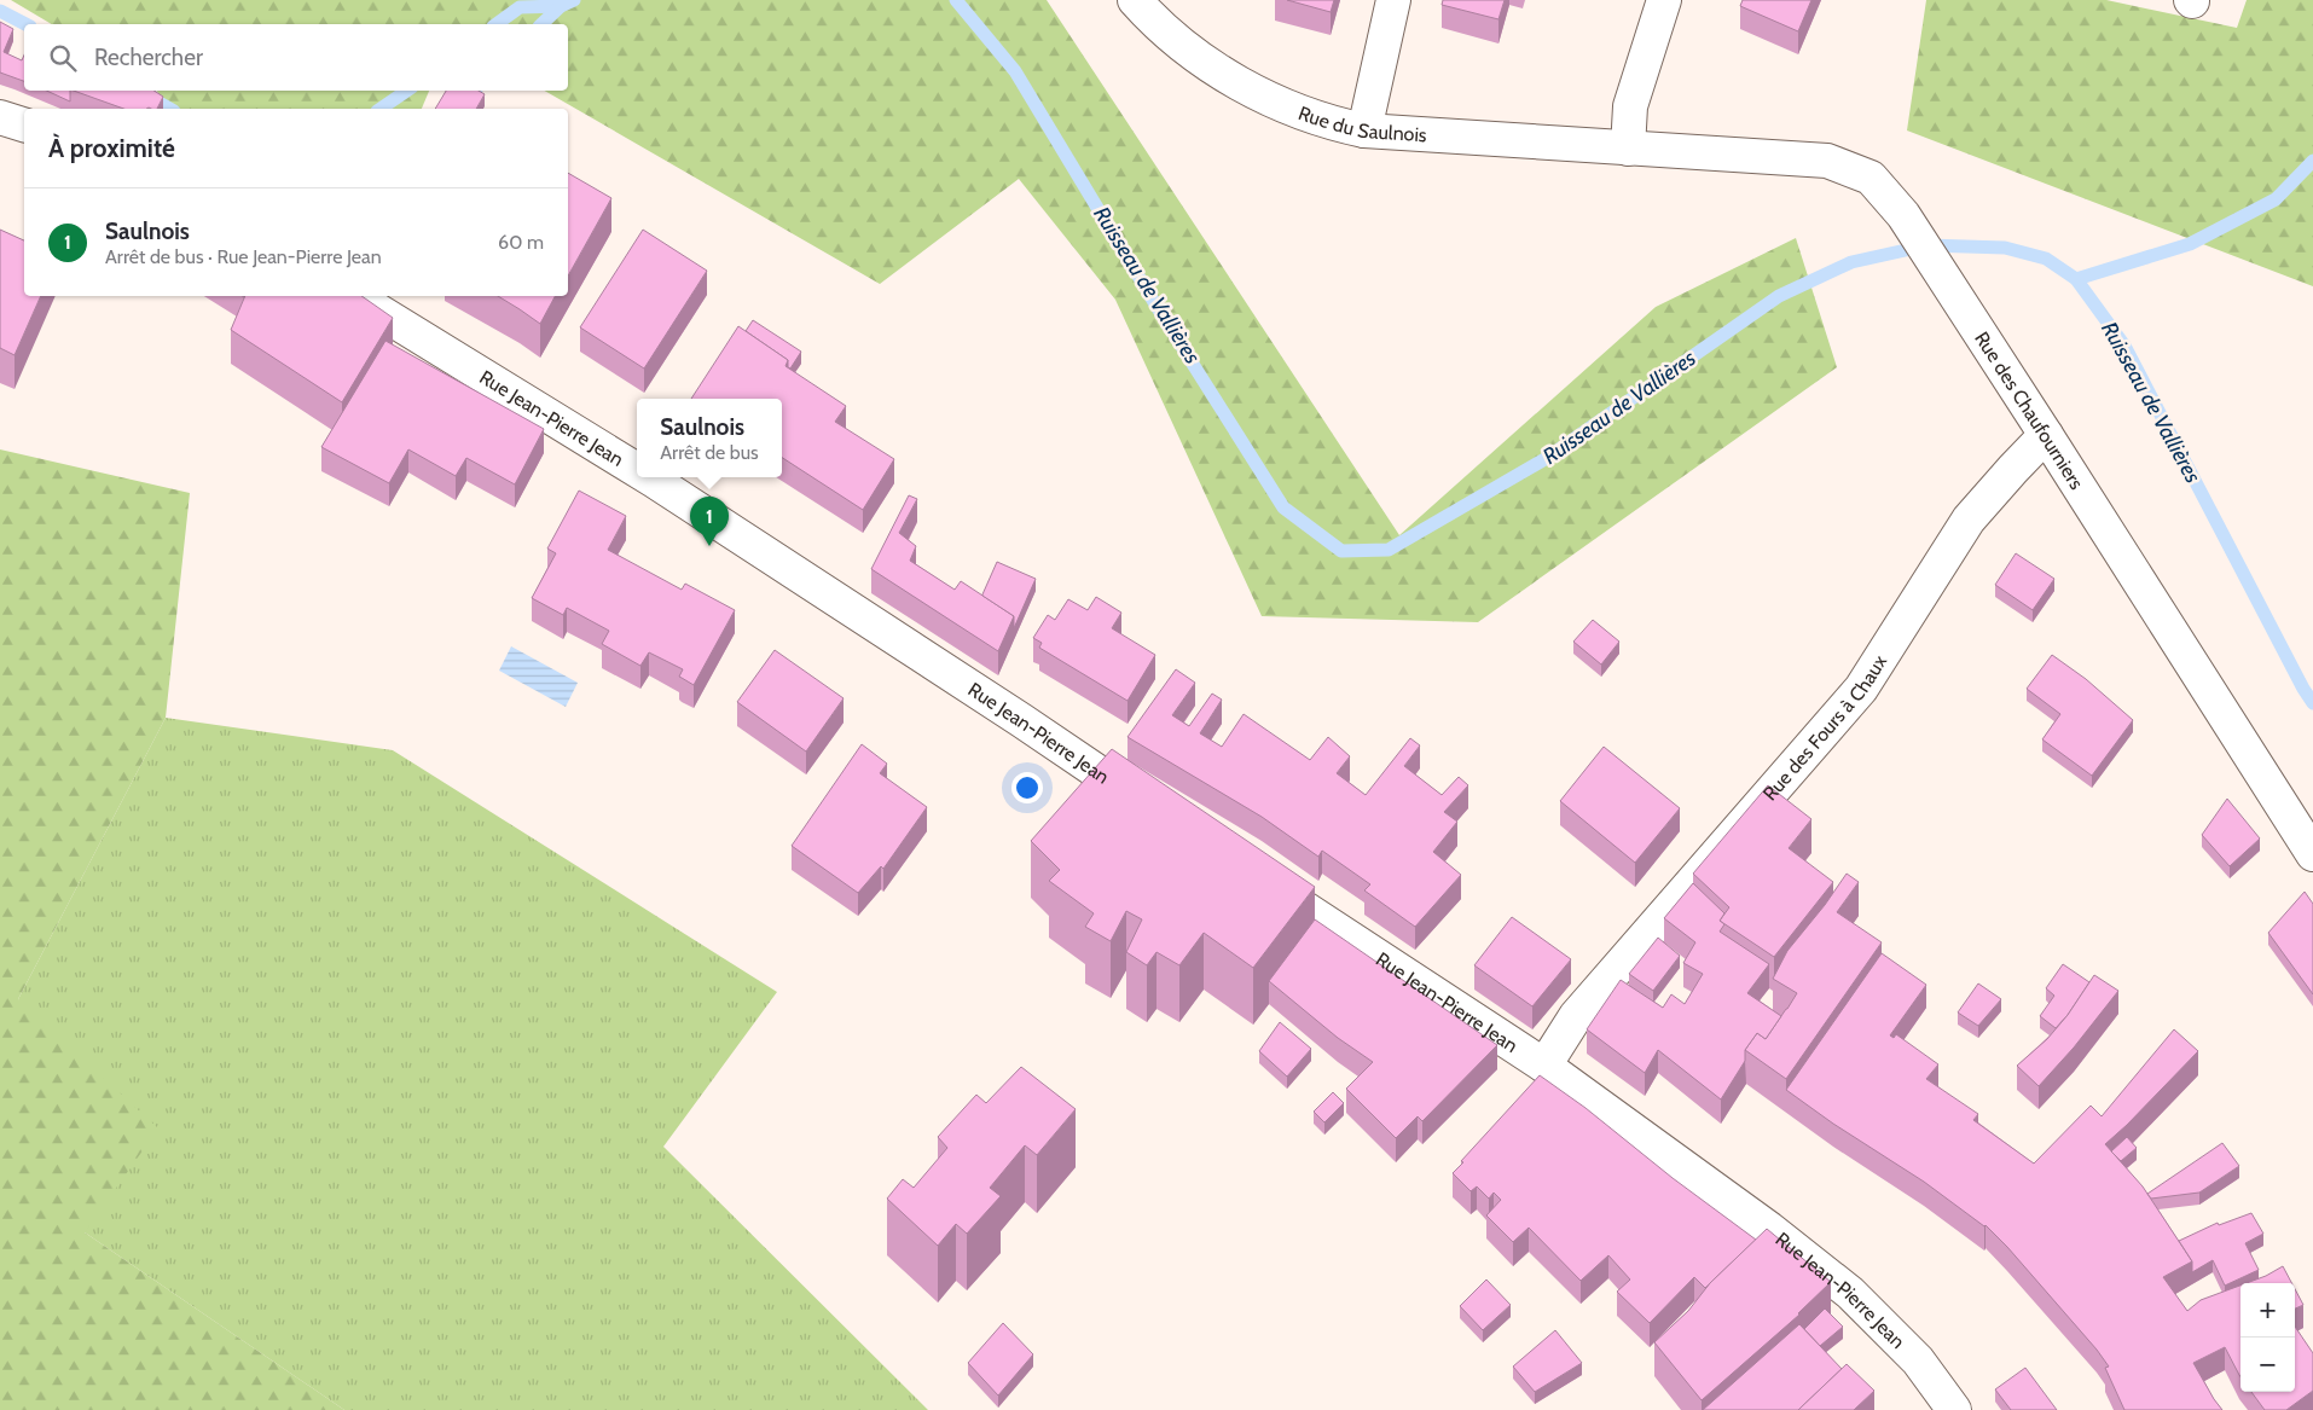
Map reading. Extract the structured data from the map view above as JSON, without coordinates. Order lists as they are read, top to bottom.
{
  "streets": {
    "street": [
      "Rue du Saulnois",
      "Rue des Chaufourniers",
      "Rue Jean-Pierre Jean",
      "Rue des Fours à Chaux"
    ]
  },
  "crossings": [
    ["Rue du Saulnois", "Rue des Chaufourniers"],
    ["Rue des Chaufourniers", "Rue des Fours à Chaux"],
    ["Rue Jean-Pierre Jean", "Rue des Fours à Chaux"]
  ],
  "water": ["Ruisseau de Vallières"],
  "page": {
    "search": "Rechercher",
    "heading": "À proximité",
    "list": [
      {
        "mark": "1",
        "name": "Saulnois",
        "note": "Arrêt de bus · Rue Jean-Pierre Jean",
        "value": "60 m"
      }
    ],
    "popup": ["Saulnois", "Arrêt de bus"],
    "pins": "1",
    "map_buttons": ["+", "−"]
  }
}
